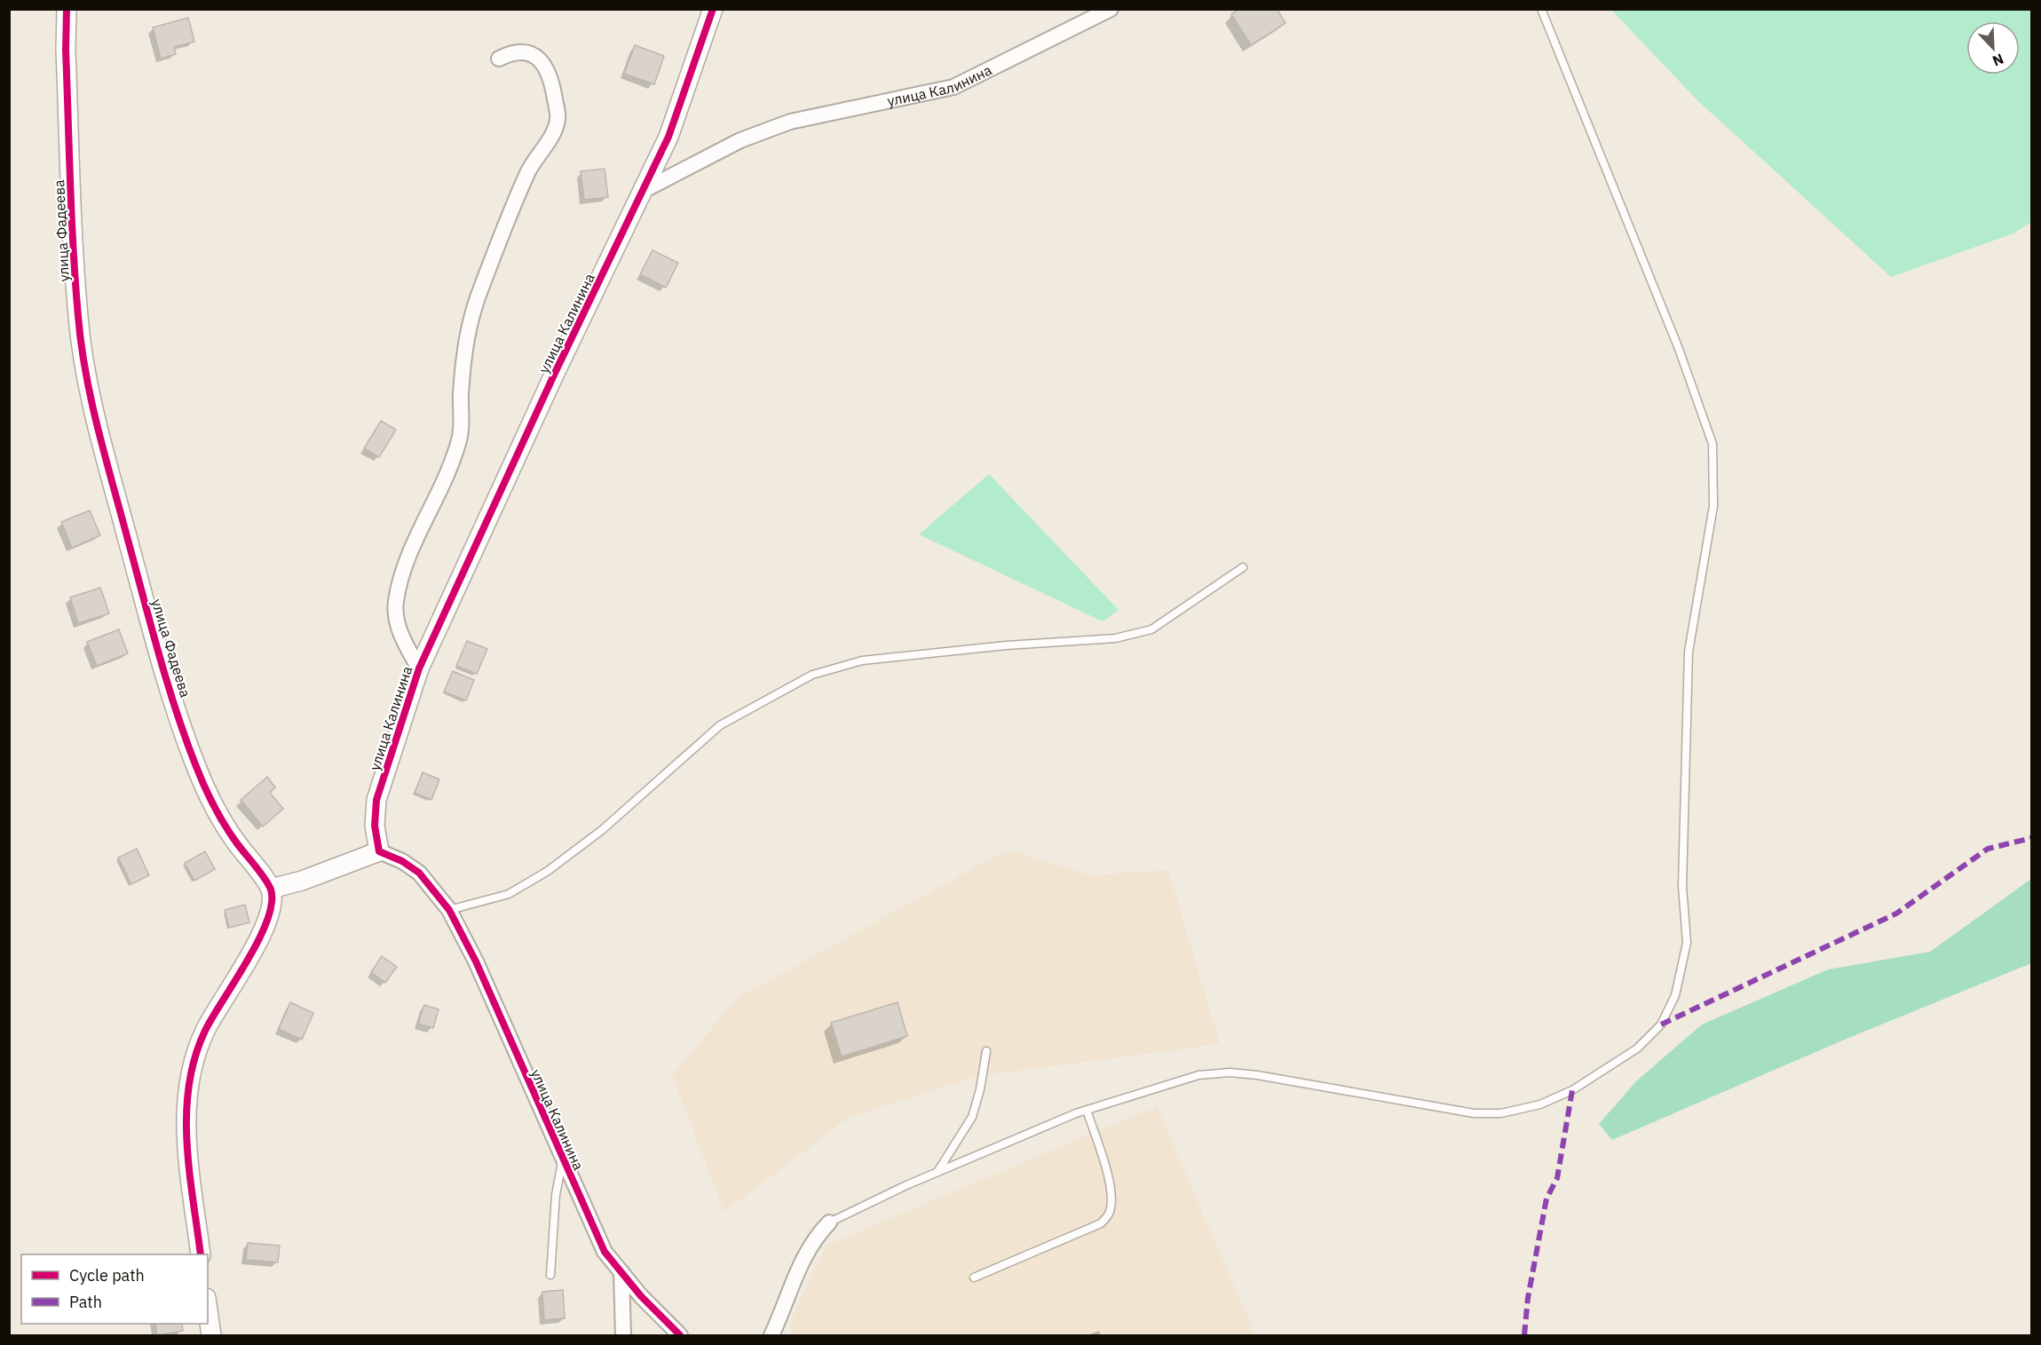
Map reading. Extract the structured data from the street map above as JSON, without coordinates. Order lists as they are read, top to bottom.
{
  "streets": {
    "street": ["улица Калинина", "улица Фадеева"]
  },
  "legend": ["Cycle path", "Path"],
  "north": "bottom right"
}
